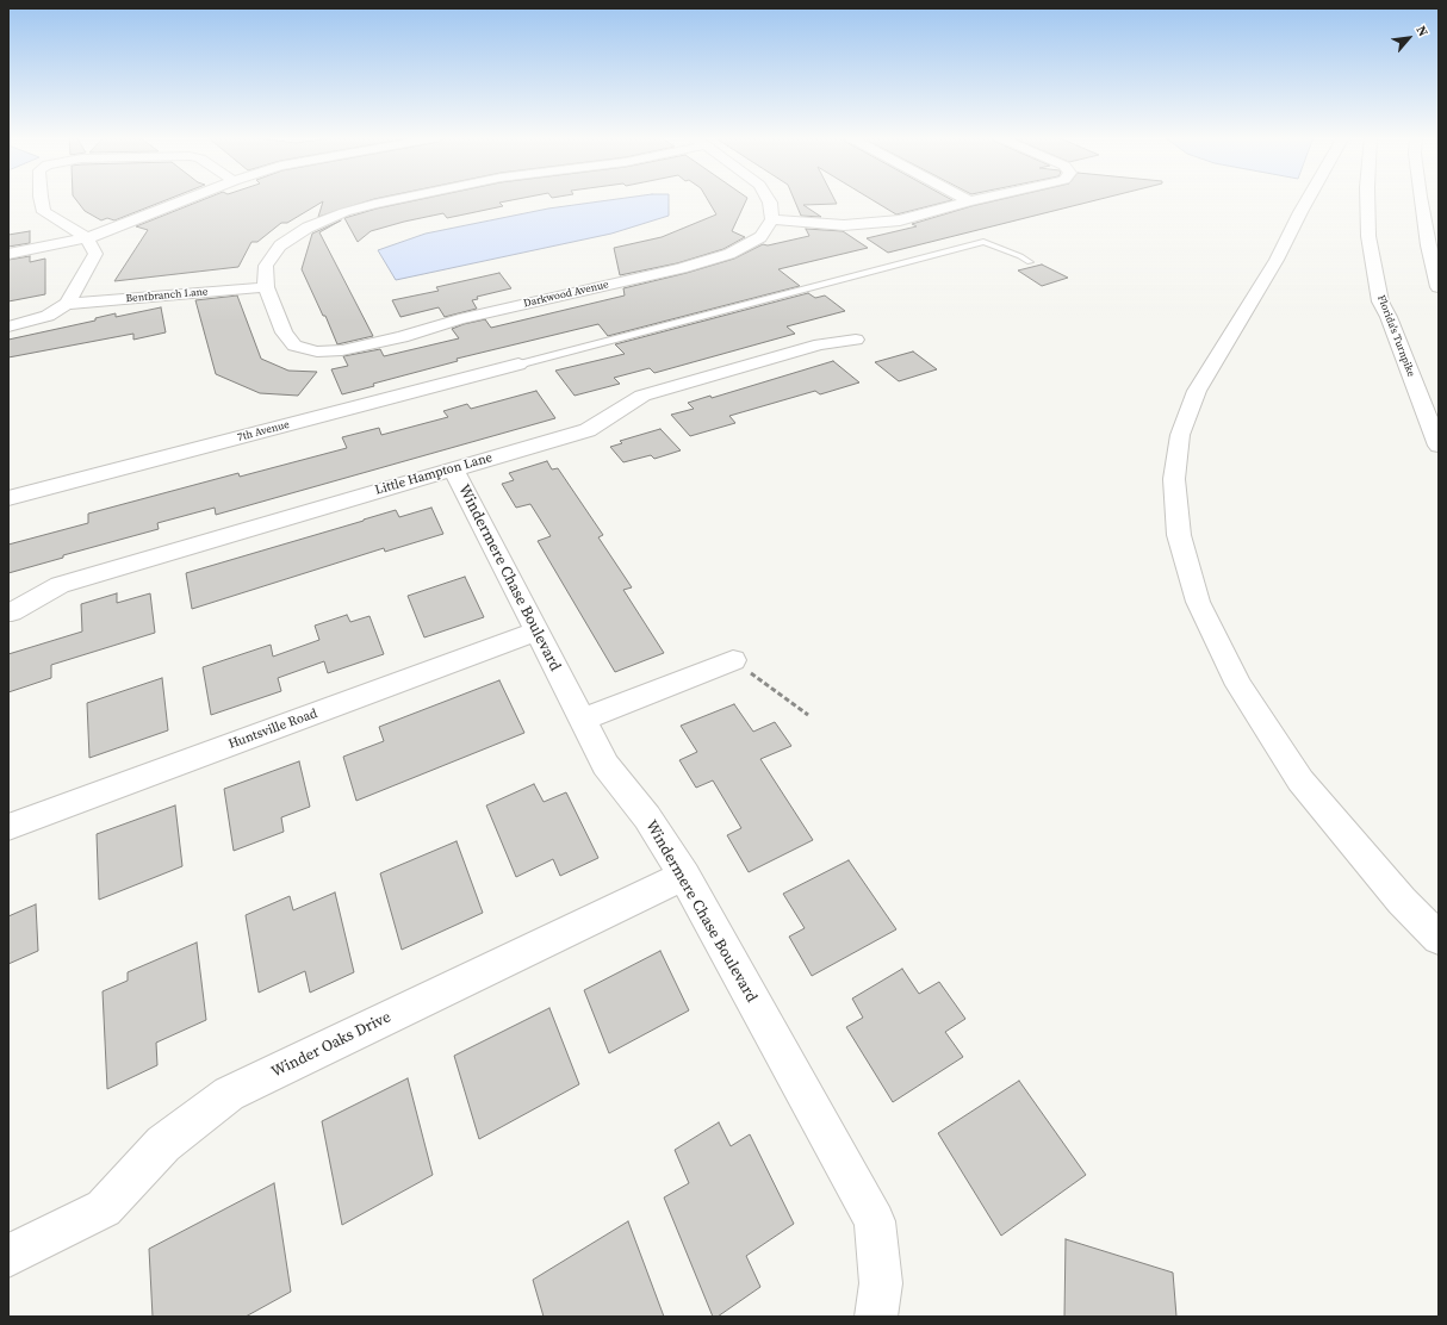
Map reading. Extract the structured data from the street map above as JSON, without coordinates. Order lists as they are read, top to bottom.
{
  "streets": {
    "main road": [
      "Darkwood Avenue",
      "Bentbranch Lane",
      "Florida's Turnpike",
      "7th Avenue",
      "Little Hampton Lane",
      "Windermere Chase Boulevard",
      "Huntsville Road",
      "Winder Oaks Drive"
    ]
  },
  "crossings": [
    ["Darkwood Avenue", "Bentbranch Lane"],
    ["Little Hampton Lane", "Windermere Chase Boulevard"],
    ["Windermere Chase Boulevard", "Huntsville Road"],
    ["Windermere Chase Boulevard", "Winder Oaks Drive"]
  ],
  "north": "top right"
}
